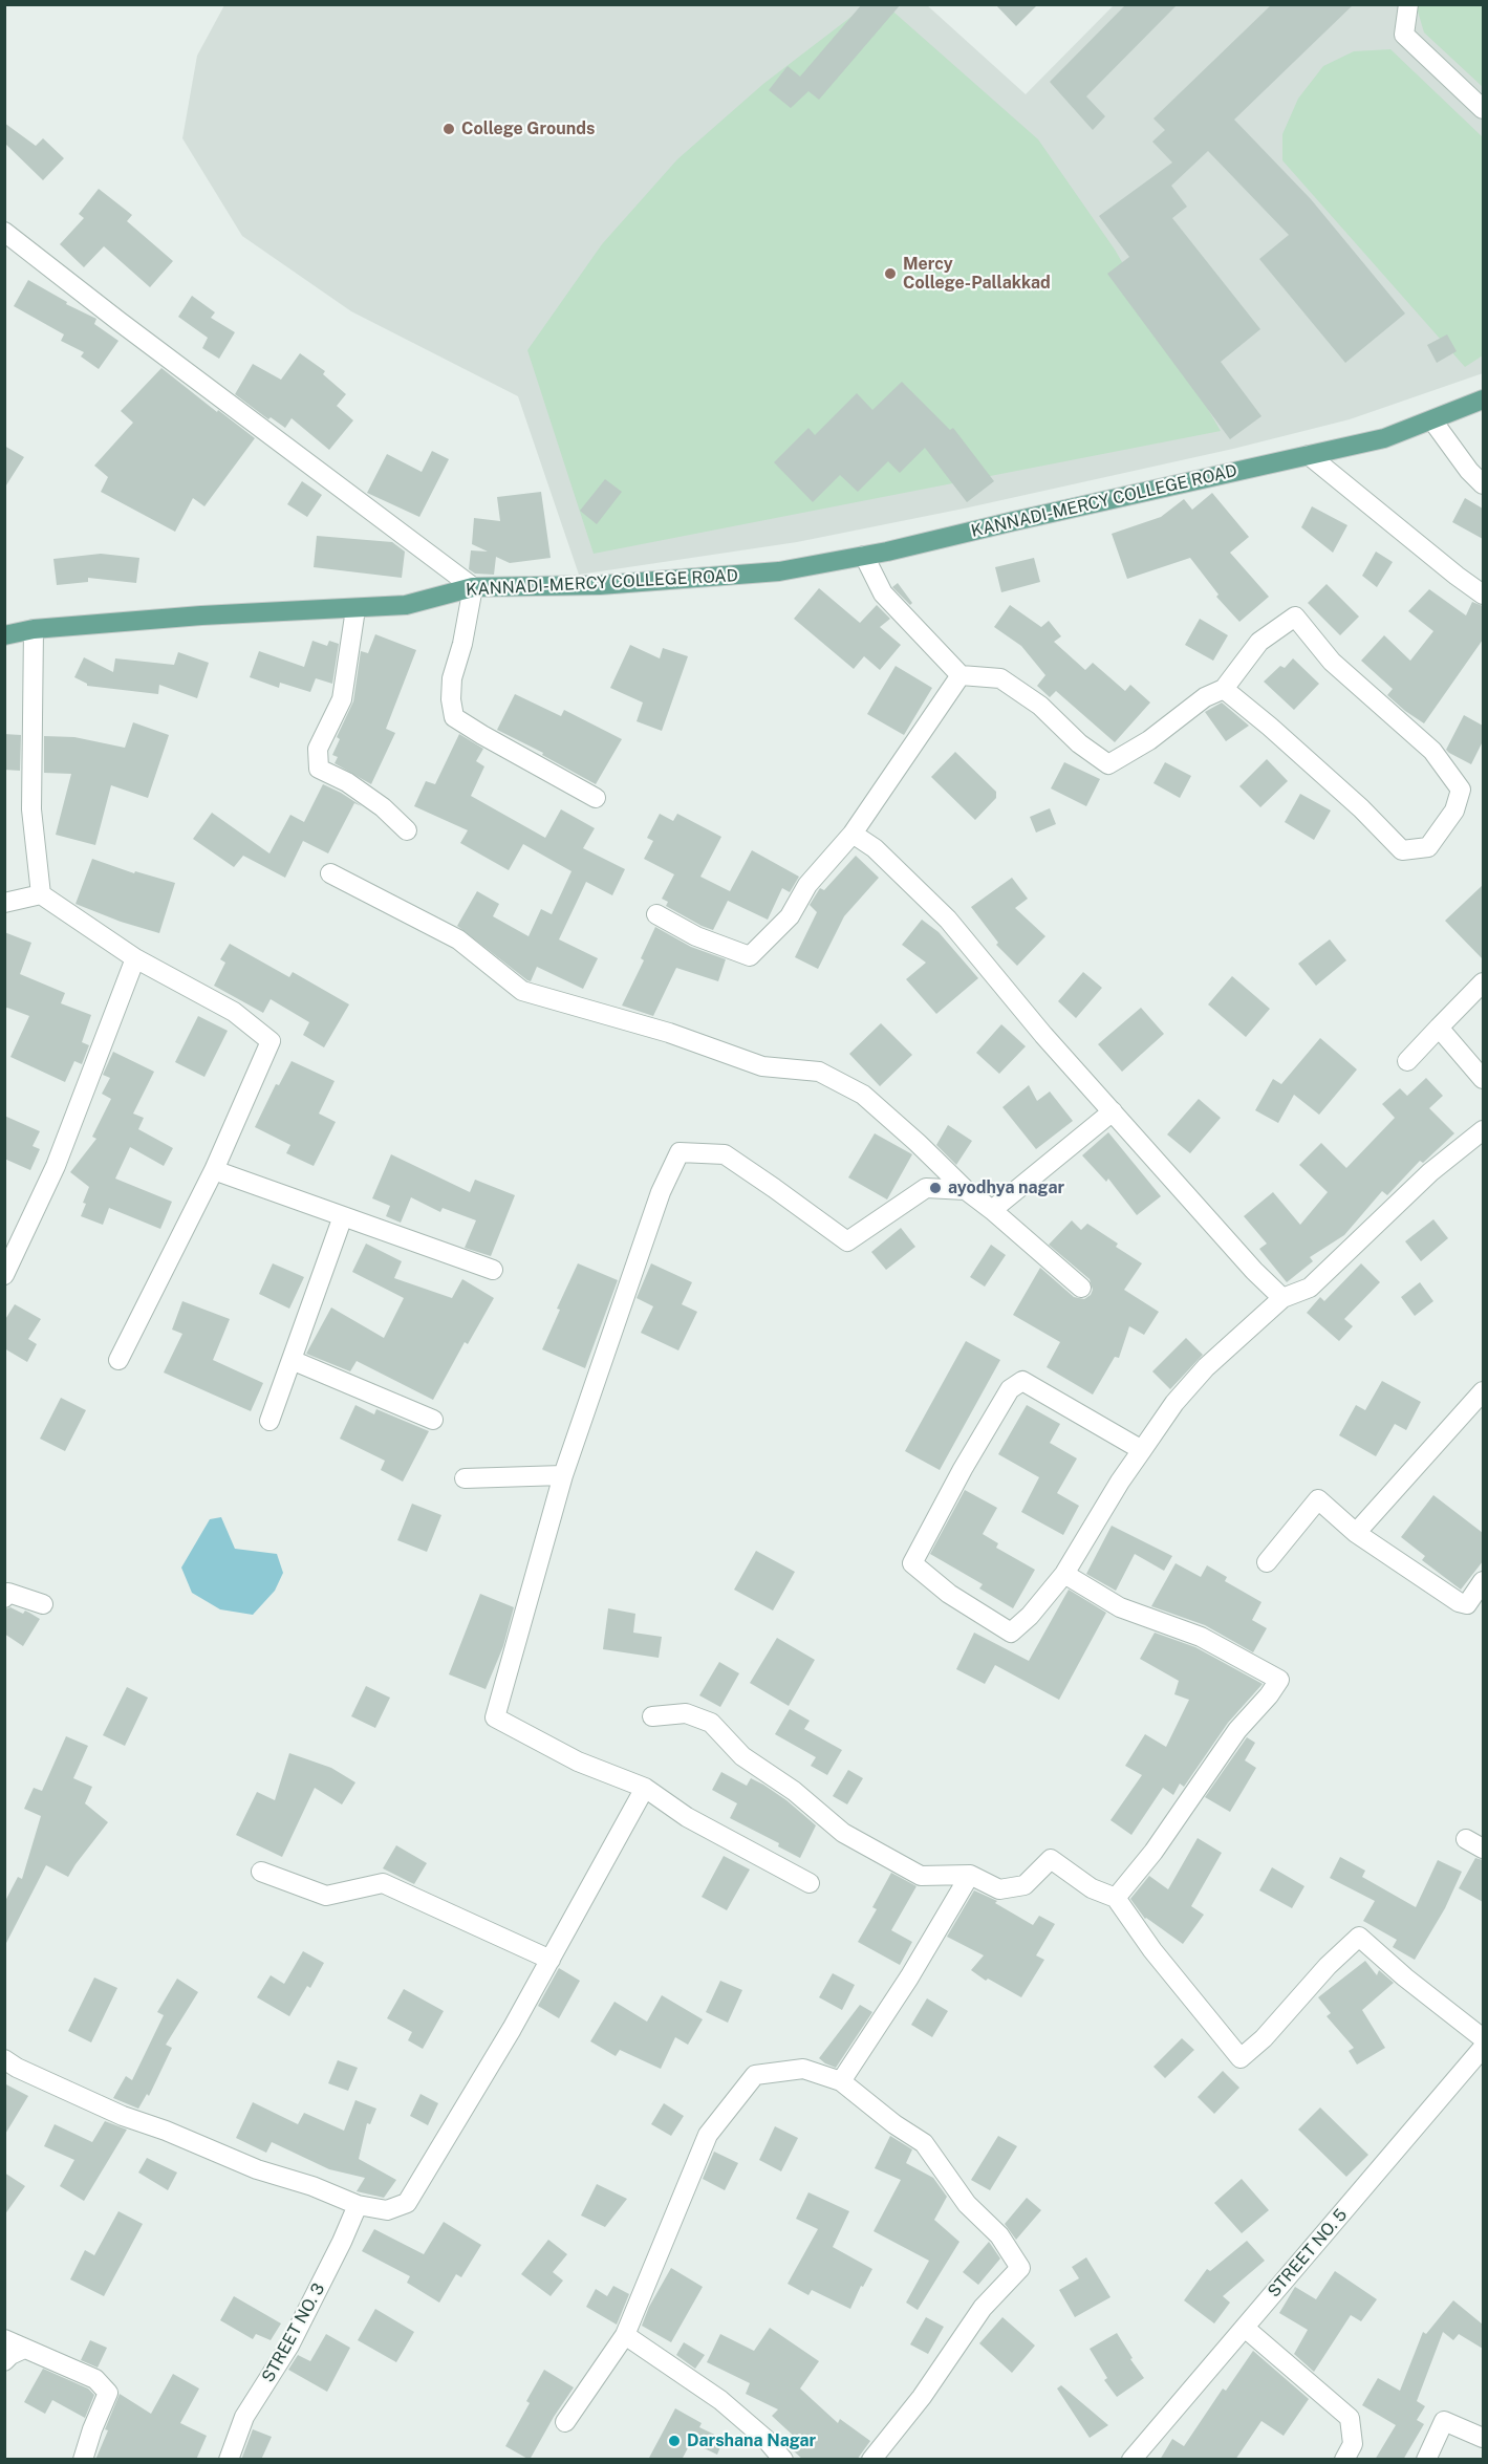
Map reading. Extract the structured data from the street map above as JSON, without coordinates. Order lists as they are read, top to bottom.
{
  "streets": {
    "main road": ["KANNADI-MERCY COLLEGE ROAD"],
    "street": ["STREET NO. 5", "STREET NO. 3"]
  },
  "places": [
    "College Grounds",
    "Mercy College-Pallakkad",
    "ayodhya nagar",
    "Darshana Nagar"
  ]
}
